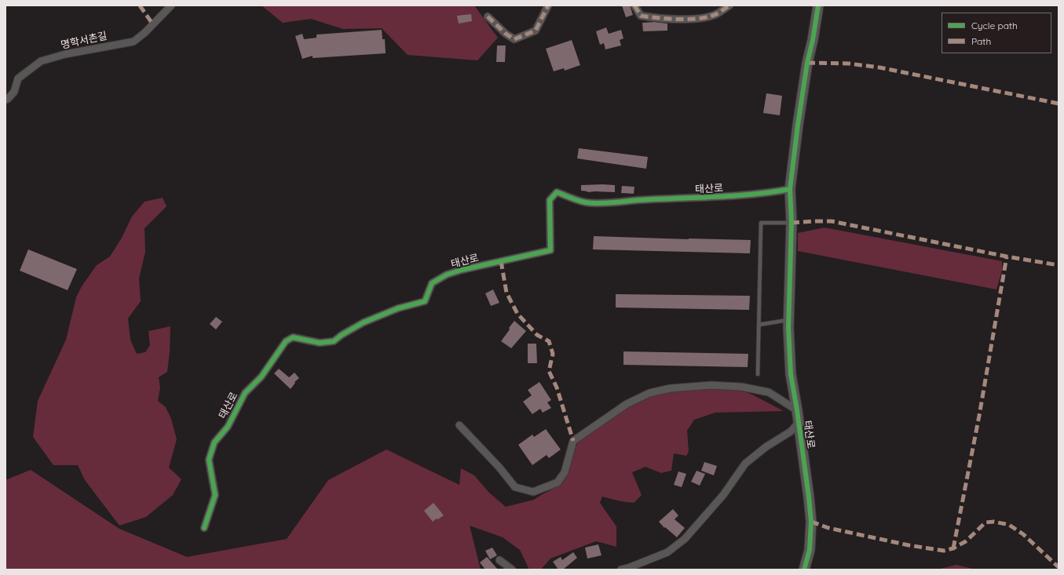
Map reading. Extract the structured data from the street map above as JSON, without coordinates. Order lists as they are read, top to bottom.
{
  "streets": {
    "street": ["명학서촌길", "태산로"]
  },
  "legend": ["Cycle path", "Path"]
}
